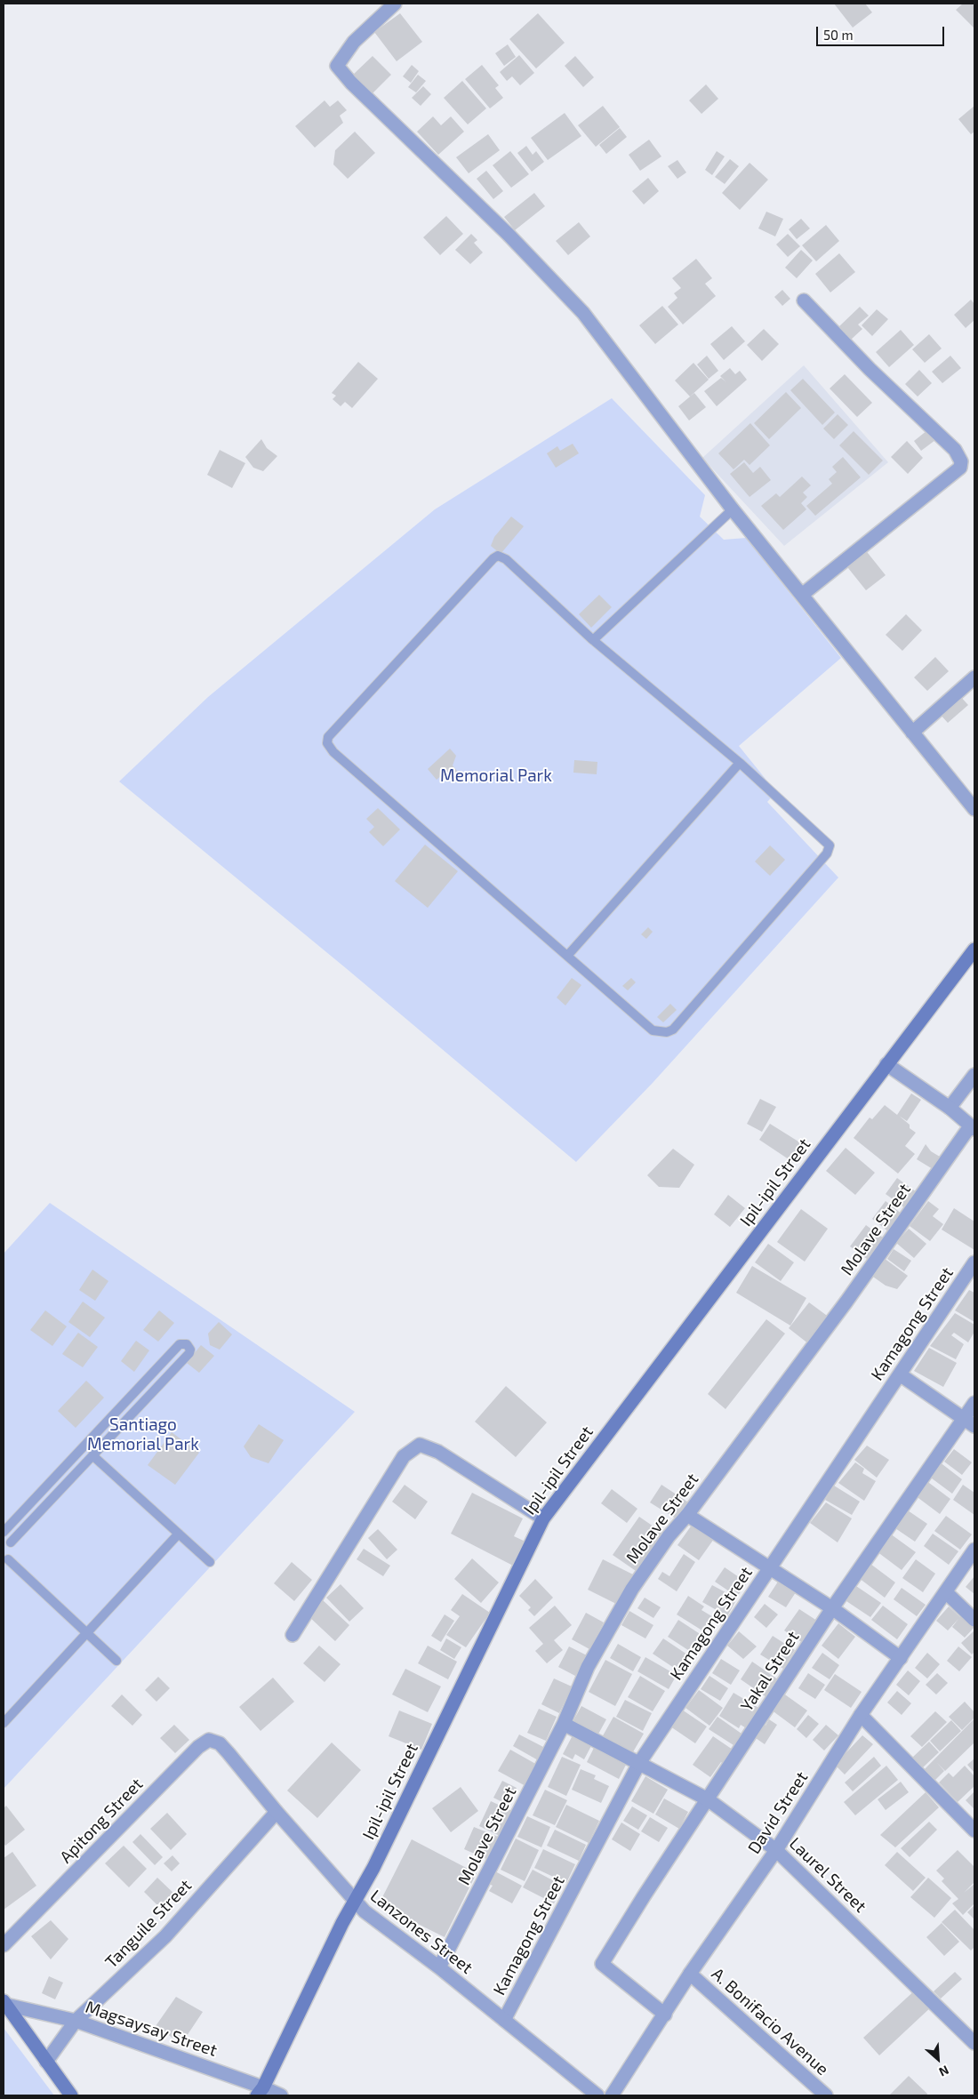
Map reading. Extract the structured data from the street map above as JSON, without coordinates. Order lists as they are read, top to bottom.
{
  "streets": {
    "main road": ["Ipil-ipil Street"],
    "street": [
      "Molave Street",
      "Kamagong Street",
      "Yakal Street",
      "David Street",
      "Apitong Street",
      "Laurel Street",
      "Tanguile Street",
      "Lanzones Street",
      "A. Bonifacio Avenue",
      "Magsaysay Street"
    ]
  },
  "crossings": [
    ["Ipil-ipil Street", "Lanzones Street"],
    ["Ipil-ipil Street", "Magsaysay Street"],
    ["Molave Street", "Laurel Street"],
    ["Molave Street", "Lanzones Street"],
    ["Kamagong Street", "Laurel Street"],
    ["Kamagong Street", "Lanzones Street"],
    ["Yakal Street", "David Street"],
    ["Yakal Street", "Laurel Street"],
    ["David Street", "Laurel Street"],
    ["David Street", "A. Bonifacio Avenue"],
    ["Apitong Street", "Lanzones Street"],
    ["Tanguile Street", "Lanzones Street"],
    ["Tanguile Street", "Magsaysay Street"]
  ],
  "parks": ["Memorial Park", "Santiago Memorial Park"],
  "scale_bar": "50 m",
  "north": "bottom right"
}
